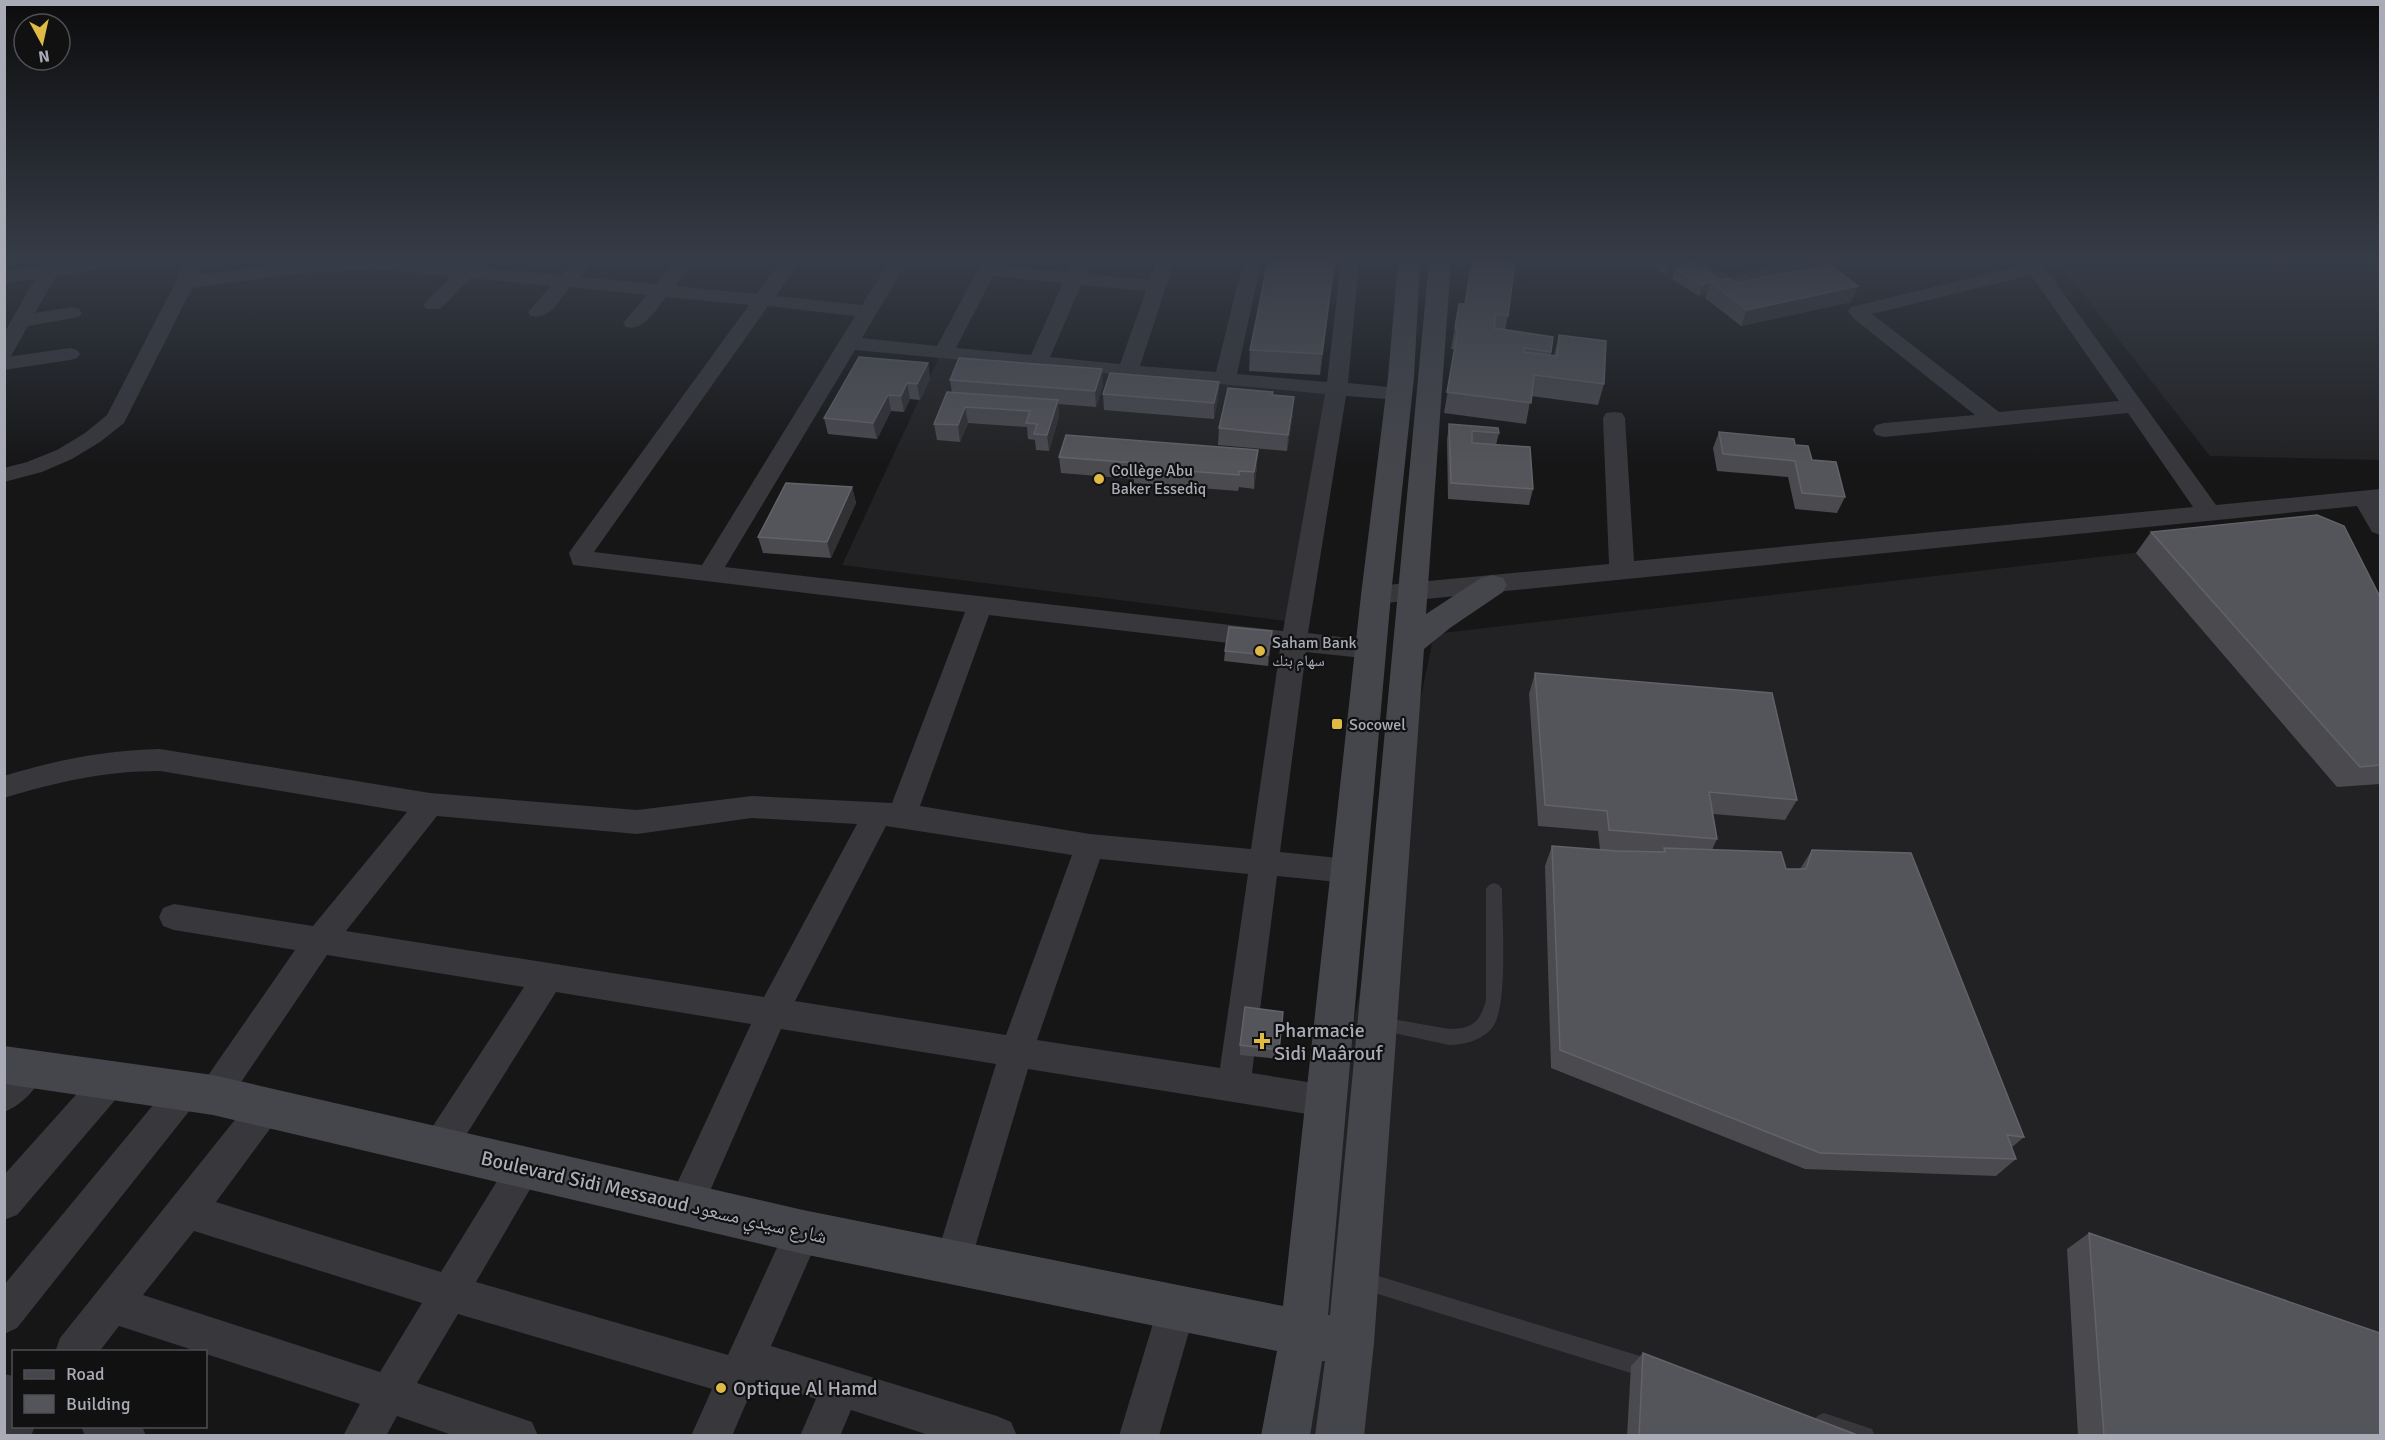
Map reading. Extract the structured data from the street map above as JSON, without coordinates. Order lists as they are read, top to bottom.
{
  "streets": {
    "street": ["Boulevard Sidi Messaoud شارع سيدي مسعود"]
  },
  "places": {
    "other": ["Collège Abu Baker Essediq", "Saham Bank سهام بنك", "Optique Al Hamd"],
    "transit": ["Socowel"],
    "health": ["Pharmacie Sidi Maârouf"]
  },
  "legend": ["Road", "Building"],
  "north": "bottom"
}
